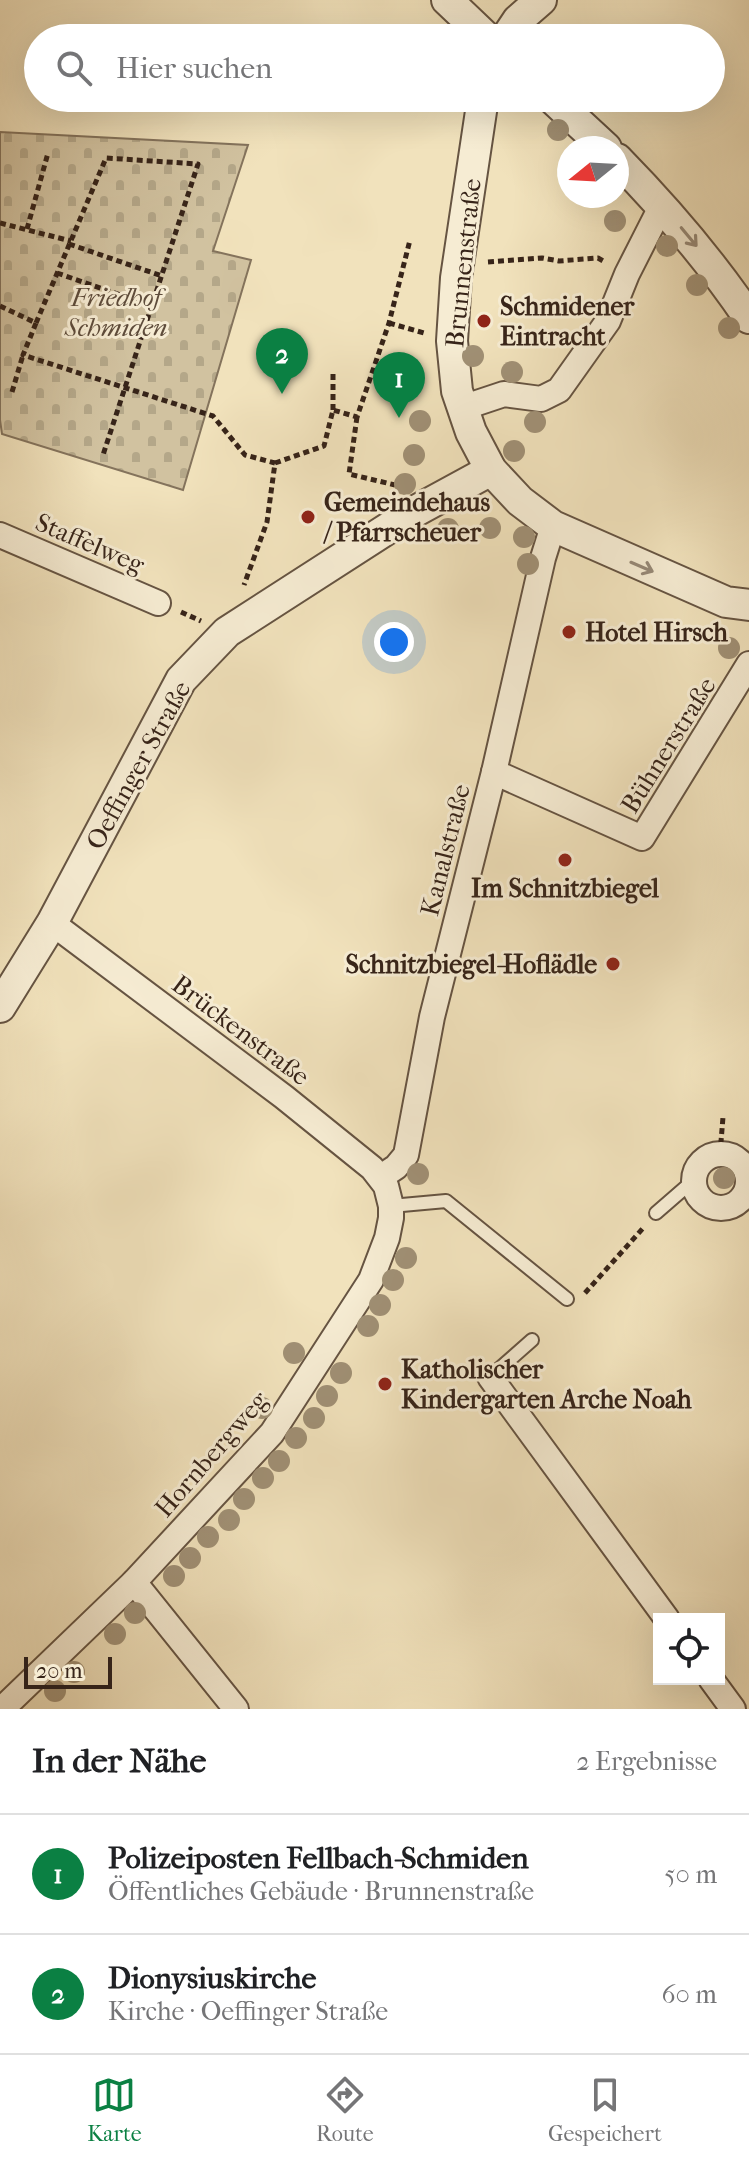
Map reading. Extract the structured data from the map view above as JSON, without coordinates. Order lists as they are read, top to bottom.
{
  "streets": {
    "street": [
      "Brunnenstraße",
      "Staffelweg",
      "Bühnerstraße",
      "Oeffinger Straße",
      "Kanalstraße",
      "Brückenstraße",
      "Hornbergweg"
    ]
  },
  "crossings": [
    ["Brunnenstraße", "Oeffinger Straße"],
    ["Brunnenstraße", "Kanalstraße"],
    ["Bühnerstraße", "Kanalstraße"],
    ["Oeffinger Straße", "Brückenstraße"],
    ["Kanalstraße", "Brückenstraße"],
    ["Kanalstraße", "Hornbergweg"],
    ["Brückenstraße", "Hornbergweg"]
  ],
  "parks": ["Friedhof Schmiden"],
  "places": [
    "Schmidener Eintracht",
    "Gemeindehaus / Pfarrscheuer",
    "Hotel Hirsch",
    "Im Schnitzbiegel",
    "Schnitzbiegel-Hoflädle",
    "Katholischer Kindergarten Arche Noah"
  ],
  "scale_bar": "20 m",
  "north": "left",
  "page": {
    "search": "Hier suchen",
    "pins": ["2", "1"],
    "scale": "20 m",
    "heading": ["In der Nähe", "2 Ergebnisse"],
    "list": [
      {
        "mark": "1",
        "name": "Polizeiposten Fellbach-Schmiden",
        "note": "Öffentliches Gebäude · Brunnenstraße",
        "value": "50 m"
      },
      {
        "mark": "2",
        "name": "Dionysiuskirche",
        "note": "Kirche · Oeffinger Straße",
        "value": "60 m"
      }
    ],
    "nav": ["Karte", "Route", "Gespeichert"]
  }
}
